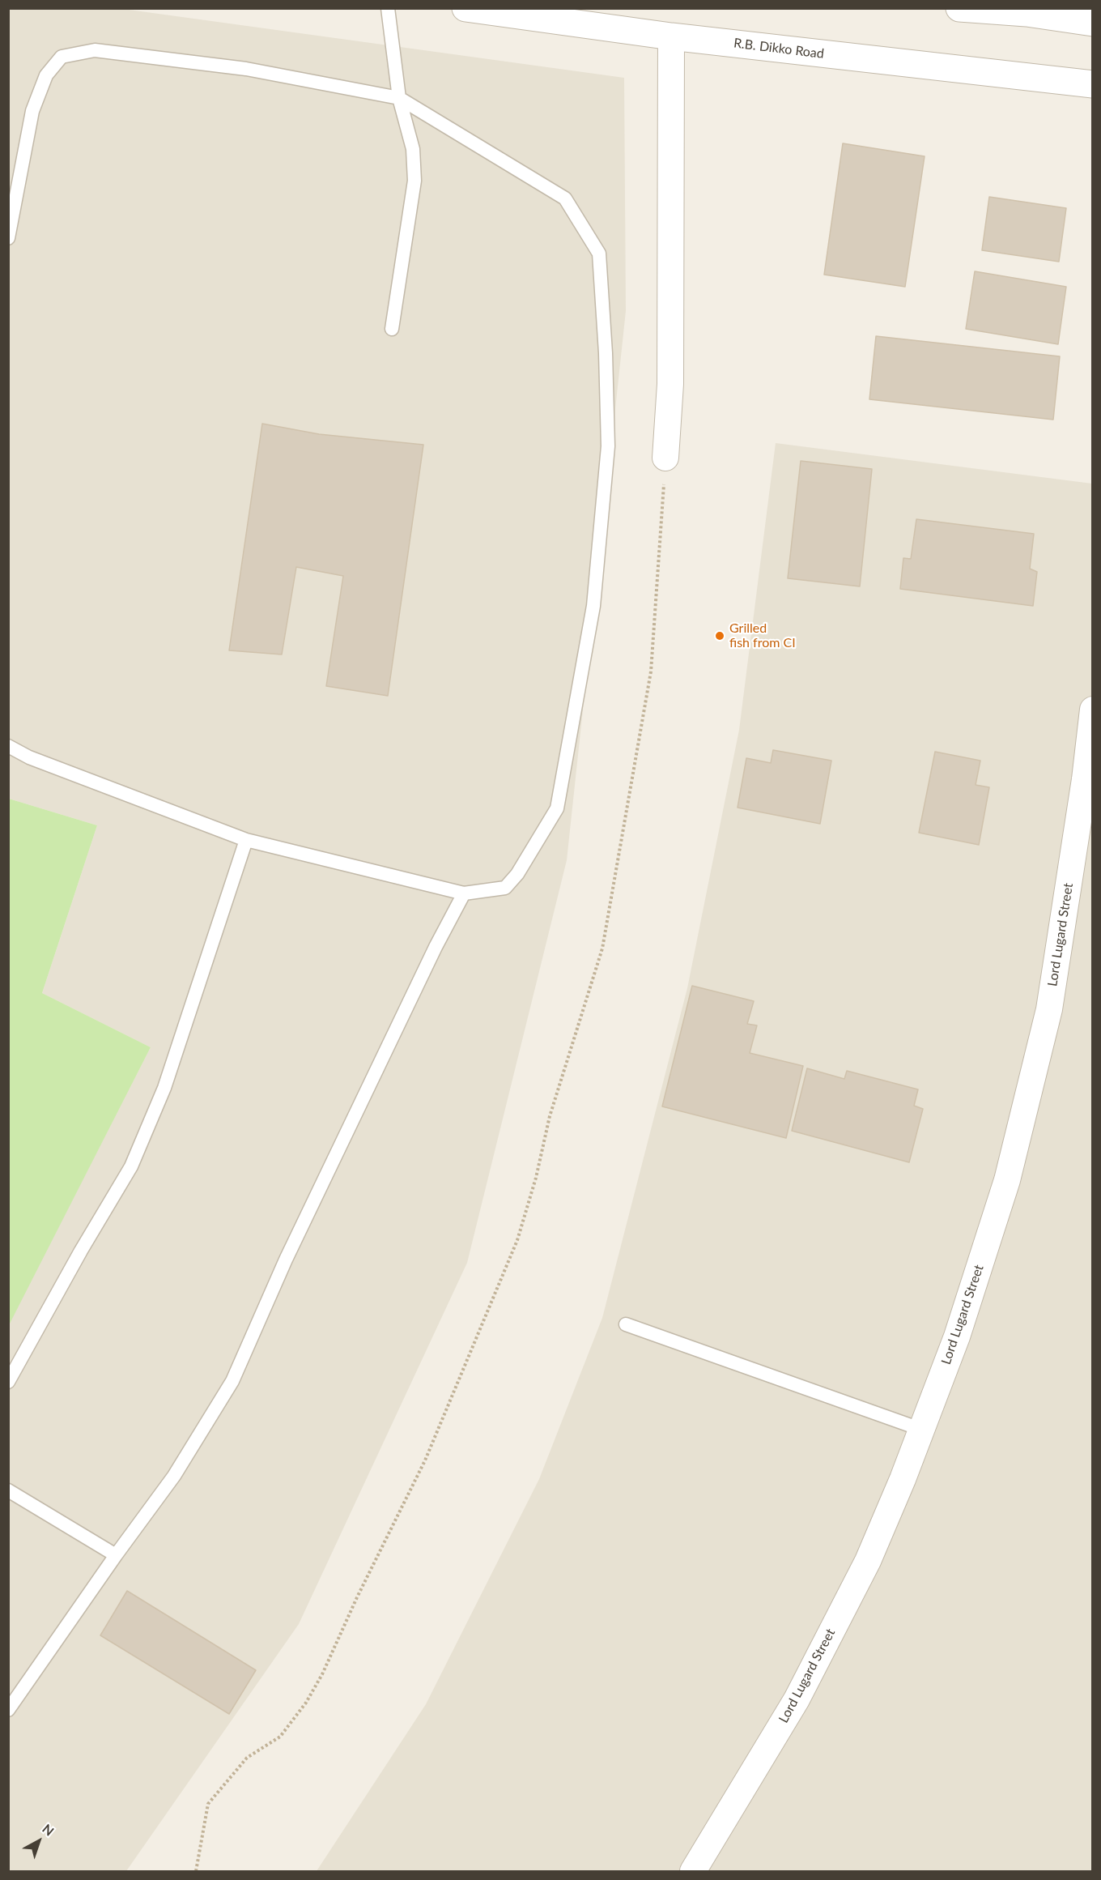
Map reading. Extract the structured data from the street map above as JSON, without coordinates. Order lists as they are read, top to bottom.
{
  "streets": {
    "street": ["R.B. Dikko Road", "Lord Lugard Street"]
  },
  "places": ["Grilled fish from CI"],
  "north": "top right"
}
